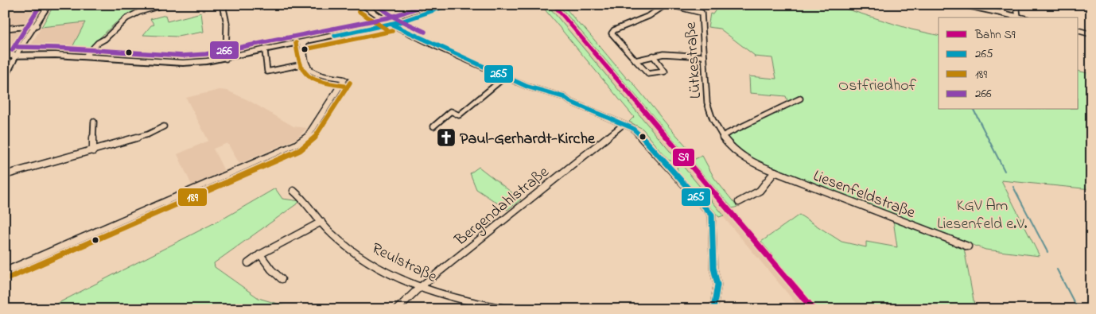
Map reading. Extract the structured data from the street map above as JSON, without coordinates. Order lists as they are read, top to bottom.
{
  "streets": {
    "street": [
      "Lütkestraße",
      "Liesenfeldstraße",
      "Bergendahlstraße",
      "Reulstraße"
    ]
  },
  "crossings": [
    ["Lütkestraße", "Liesenfeldstraße"],
    ["Bergendahlstraße", "Reulstraße"]
  ],
  "parks": ["Ostfriedhof", "KGV Am Liesenfeld e.V."],
  "places": {
    "church": ["Paul-Gerhardt-Kirche"]
  },
  "lines": [
    "rail line S9",
    "transit line 265",
    "transit line 266",
    "transit line 189"
  ],
  "legend": [
    "Bahn S9",
    "265",
    "189",
    "266"
  ]
}
